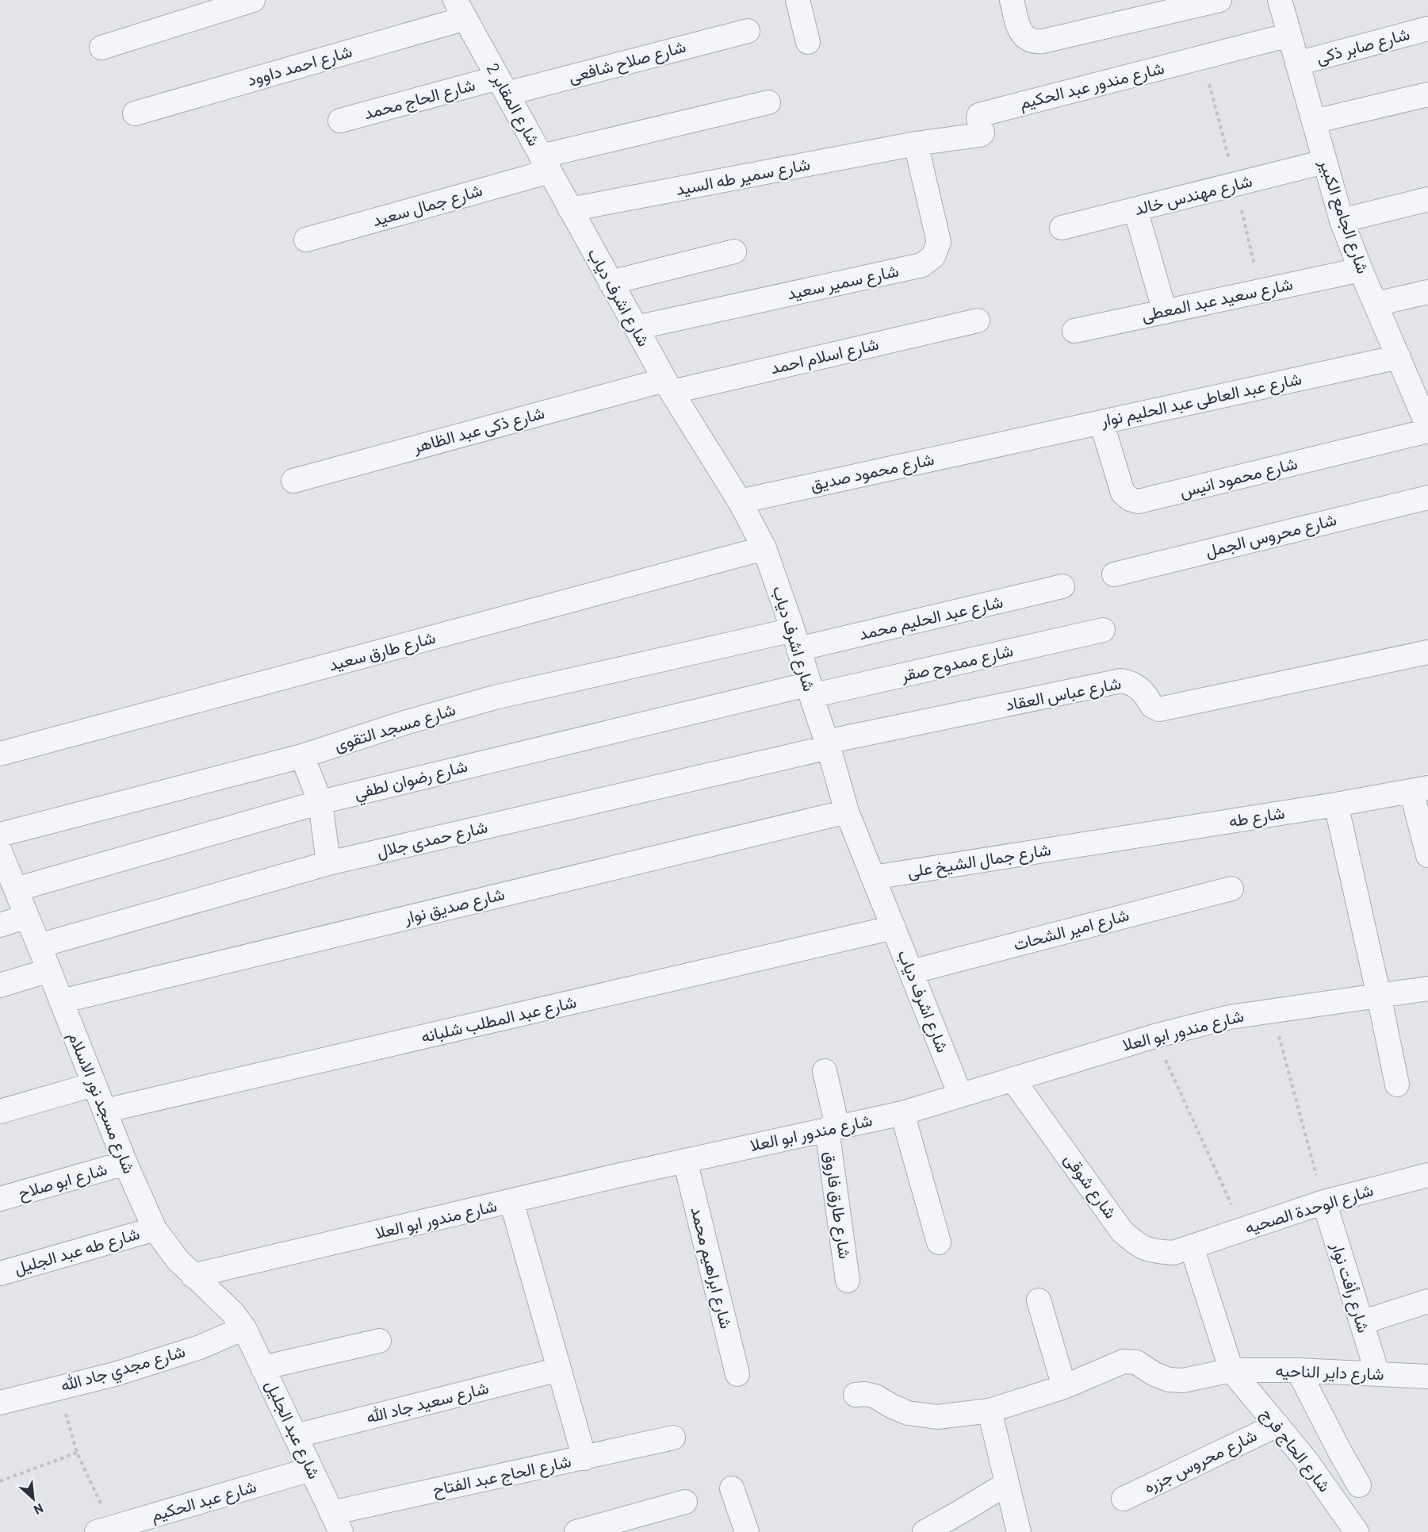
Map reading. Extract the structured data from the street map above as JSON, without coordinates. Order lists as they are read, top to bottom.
{
  "streets": {
    "street": [
      "شارع صابر ذكى",
      "شارع صلاح شافعى",
      "شارع احمد داوود",
      "شارع مندور عبد الحكيم",
      "شارع الحاج محمد",
      "شارع المقابر 2",
      "شارع سمير طه السيد",
      "شارع مهندس خالد",
      "شارع جمال سعيد",
      "شارع الجامع الكبير",
      "شارع سمير سعيد",
      "شارع اشرف دياب",
      "شارع سعيد عبد المعطى",
      "شارع اسلام احمد",
      "شارع عبد العاطى عبد الحليم نوار",
      "شارع ذكى عبد الظاهر",
      "شارع محمود صديق",
      "شارع محمود انيس",
      "شارع محروس الجمل",
      "شارع عبد الحليم محمد",
      "شارع طارق سعيد",
      "شارع ممدوح صقر",
      "شارع عباس العقاد",
      "شارع مسجد التقوى",
      "شارع رضوان لطفي",
      "شارع طه",
      "شارع حمدى جلال",
      "شارع جمال الشيخ على",
      "شارع صديق نوار",
      "شارع امير الشحات",
      "شارع عبد المطلب شلبانه",
      "شارع مندور ابو العلا",
      "شارع مسجد نور الاسلام",
      "شارع ابو صلاح",
      "شارع شوقى",
      "شارع طارق فاروق",
      "شارع الوحدة الصحيه",
      "شارع طه عبد الجليل",
      "شارع ابراهيم محمد",
      "شارع رأفت نوار",
      "شارع مجدي جاد الله",
      "شارع داير الناحيه",
      "شارع سعيد جاد الله",
      "شارع عبد الجليل",
      "شارع الحاج فرج",
      "شارع محروس جزره",
      "شارع الحاج عبد الفتاح",
      "شارع عبد الحكيم"
    ]
  },
  "crossings": [
    ["شارع صابر ذكى", "شارع الجامع الكبير"],
    ["شارع صلاح شافعى", "شارع الحاج محمد"],
    ["شارع صلاح شافعى", "شارع المقابر 2"],
    ["شارع احمد داوود", "شارع المقابر 2"],
    ["شارع مندور عبد الحكيم", "شارع سمير طه السيد"],
    ["شارع مندور عبد الحكيم", "شارع الجامع الكبير"],
    ["شارع مندور عبد الحكيم", "شارع سمير سعيد"],
    ["شارع الحاج محمد", "شارع المقابر 2"],
    ["شارع المقابر 2", "شارع سمير طه السيد"],
    ["شارع المقابر 2", "شارع جمال سعيد"],
    ["شارع المقابر 2", "شارع اشرف دياب"],
    ["شارع سمير طه السيد", "شارع سمير سعيد"],
    ["شارع سمير طه السيد", "شارع اشرف دياب"],
    ["شارع مهندس خالد", "شارع الجامع الكبير"],
    ["شارع الجامع الكبير", "شارع سعيد عبد المعطى"],
    ["شارع الجامع الكبير", "شارع عبد العاطى عبد الحليم نوار"],
    ["شارع الجامع الكبير", "شارع محمود انيس"],
    ["شارع سمير سعيد", "شارع اشرف دياب"],
    ["شارع اشرف دياب", "شارع اسلام احمد"],
    ["شارع اشرف دياب", "شارع ذكى عبد الظاهر"],
    ["شارع اشرف دياب", "شارع محمود صديق"],
    ["شارع اشرف دياب", "شارع عبد الحليم محمد"],
    ["شارع اشرف دياب", "شارع طارق سعيد"],
    ["شارع اشرف دياب", "شارع ممدوح صقر"],
    ["شارع اشرف دياب", "شارع عباس العقاد"],
    ["شارع اشرف دياب", "شارع مسجد التقوى"],
    ["شارع اشرف دياب", "شارع رضوان لطفي"],
    ["شارع اشرف دياب", "شارع حمدى جلال"],
    ["شارع اشرف دياب", "شارع جمال الشيخ على"],
    ["شارع اشرف دياب", "شارع صديق نوار"],
    ["شارع اشرف دياب", "شارع امير الشحات"],
    ["شارع اشرف دياب", "شارع عبد المطلب شلبانه"],
    ["شارع اشرف دياب", "شارع مندور ابو العلا"],
    ["شارع اسلام احمد", "شارع ذكى عبد الظاهر"],
    ["شارع عبد العاطى عبد الحليم نوار", "شارع محمود صديق"],
    ["شارع عبد العاطى عبد الحليم نوار", "شارع محمود انيس"],
    ["شارع عبد الحليم محمد", "شارع مسجد التقوى"],
    ["شارع ممدوح صقر", "شارع رضوان لطفي"],
    ["شارع عباس العقاد", "شارع حمدى جلال"],
    ["شارع رضوان لطفي", "شارع مسجد نور الاسلام"],
    ["شارع طه", "شارع جمال الشيخ على"],
    ["شارع حمدى جلال", "شارع مسجد نور الاسلام"],
    ["شارع صديق نوار", "شارع مسجد نور الاسلام"],
    ["شارع عبد المطلب شلبانه", "شارع مسجد نور الاسلام"],
    ["شارع مندور ابو العلا", "شارع مسجد نور الاسلام"],
    ["شارع مندور ابو العلا", "شارع شوقى"],
    ["شارع مندور ابو العلا", "شارع طارق فاروق"],
    ["شارع مندور ابو العلا", "شارع ابراهيم محمد"],
    ["شارع مسجد نور الاسلام", "شارع ابو صلاح"],
    ["شارع مسجد نور الاسلام", "شارع طه عبد الجليل"],
    ["شارع مسجد نور الاسلام", "شارع مجدي جاد الله"],
    ["شارع مسجد نور الاسلام", "شارع عبد الجليل"],
    ["شارع شوقى", "شارع الوحدة الصحيه"],
    ["شارع الوحدة الصحيه", "شارع رأفت نوار"],
    ["شارع رأفت نوار", "شارع داير الناحيه"],
    ["شارع مجدي جاد الله", "شارع عبد الجليل"],
    ["شارع داير الناحيه", "شارع الحاج فرج"],
    ["شارع سعيد جاد الله", "شارع عبد الجليل"],
    ["شارع عبد الجليل", "شارع الحاج عبد الفتاح"],
    ["شارع عبد الجليل", "شارع عبد الحكيم"],
    ["شارع الحاج فرج", "شارع محروس جزره"]
  ],
  "north": "bottom right"
}
